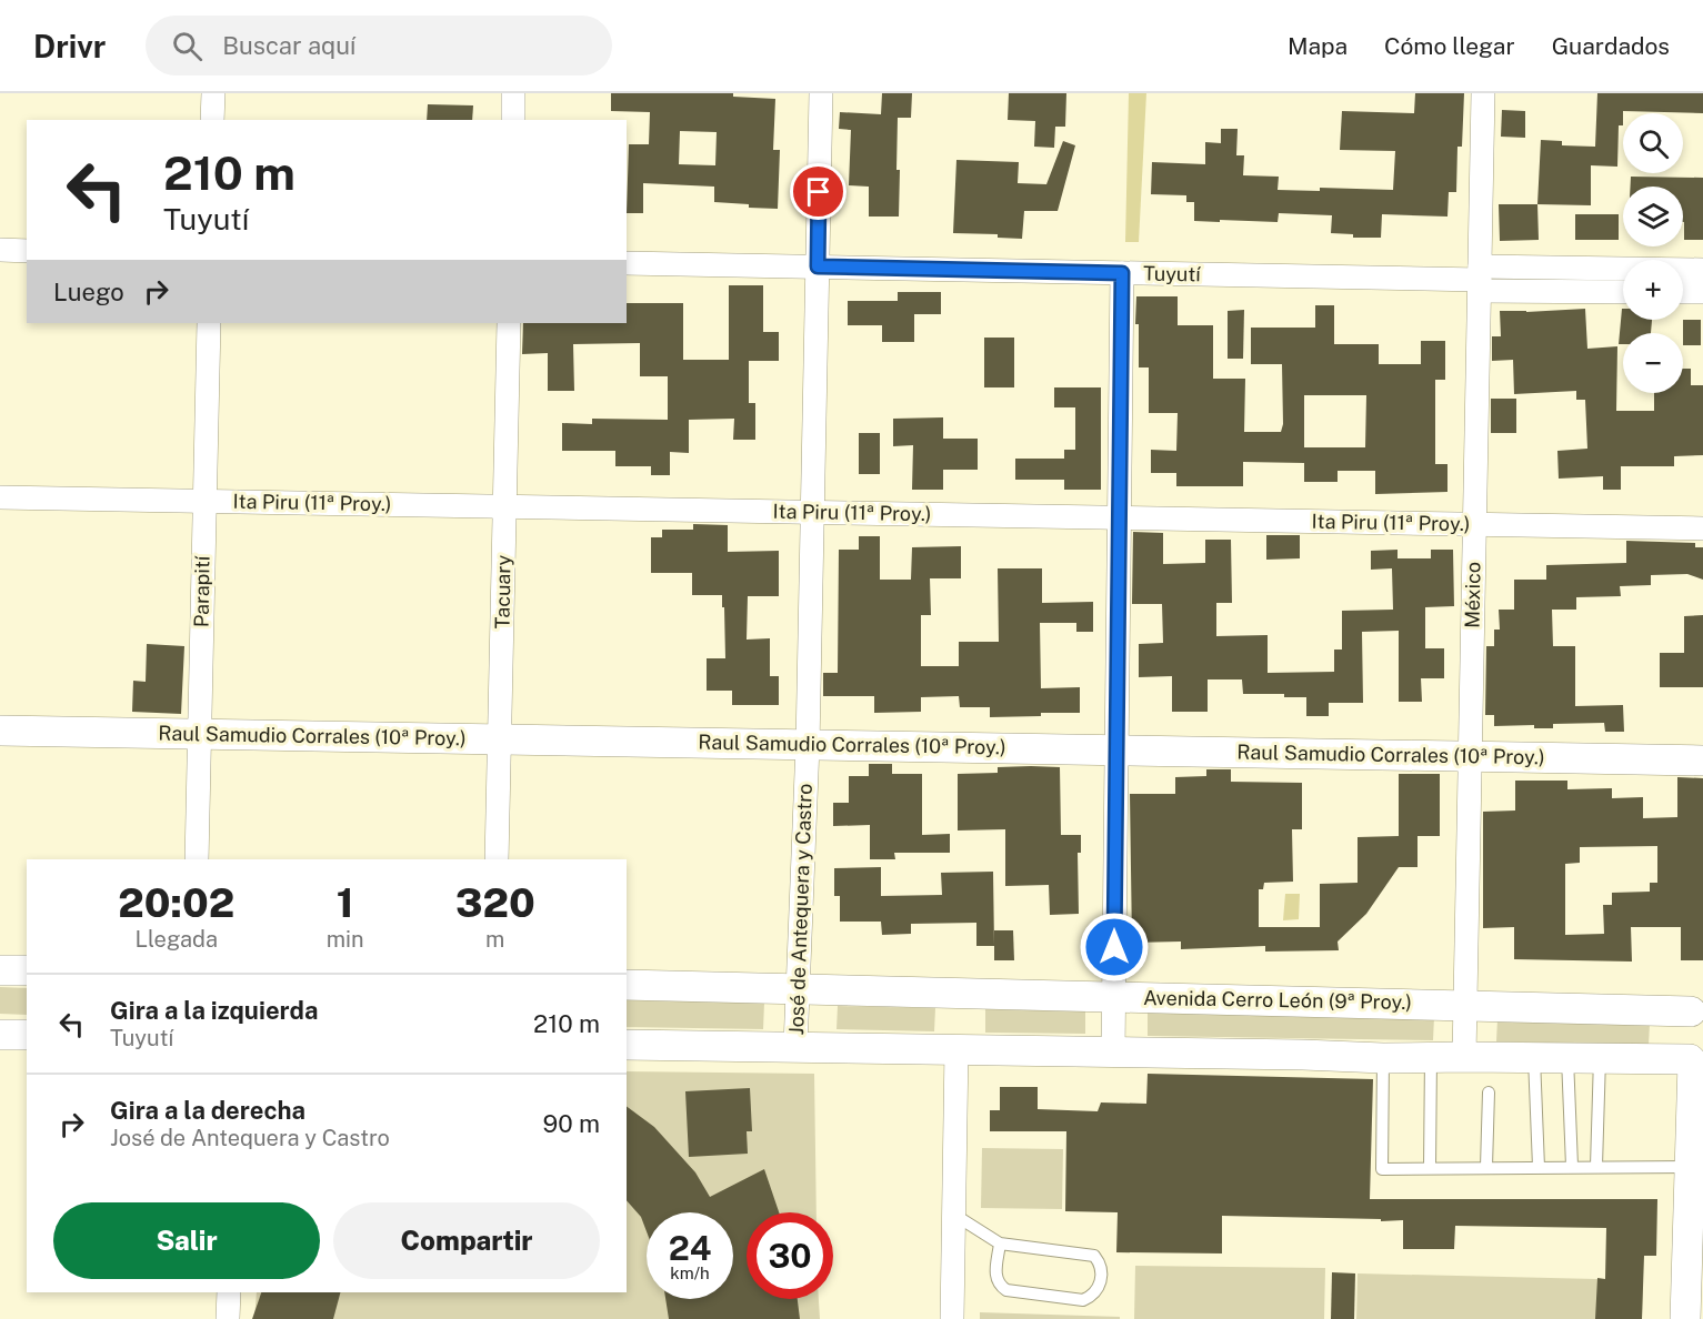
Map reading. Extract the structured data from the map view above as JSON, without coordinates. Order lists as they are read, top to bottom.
{
  "streets": {
    "street": [
      "Tuyutí",
      "Ita Piru (11ª Proy.)",
      "Parapití",
      "Tacuary",
      "México",
      "Raul Samudio Corrales (10ª Proy.)",
      "José de Antequera y Castro",
      "Avenida Cerro León (9ª Proy.)"
    ]
  },
  "crossings": [
    ["Tuyutí", "México"],
    ["Tuyutí", "José de Antequera y Castro"],
    ["Ita Piru (11ª Proy.)", "Parapití"],
    ["Ita Piru (11ª Proy.)", "Tacuary"],
    ["Ita Piru (11ª Proy.)", "México"],
    ["Ita Piru (11ª Proy.)", "José de Antequera y Castro"],
    ["Parapití", "Raul Samudio Corrales (10ª Proy.)"],
    ["Tacuary", "Raul Samudio Corrales (10ª Proy.)"],
    ["México", "Raul Samudio Corrales (10ª Proy.)"],
    ["México", "Avenida Cerro León (9ª Proy.)"],
    ["Raul Samudio Corrales (10ª Proy.)", "José de Antequera y Castro"],
    ["José de Antequera y Castro", "Avenida Cerro León (9ª Proy.)"]
  ],
  "page": {
    "header": "Drivr",
    "search": "Buscar aquí",
    "nav": ["Mapa", "Cómo llegar", "Guardados"],
    "map_buttons": ["+", "−"],
    "turn": ["210 m", "Tuyutí"],
    "then": "Luego",
    "eta": [
      "20:02",
      "Llegada",
      "1",
      "min",
      "320",
      "m"
    ],
    "list": [
      {
        "name": "Gira a la izquierda",
        "note": "Tuyutí",
        "value": "210 m"
      },
      {
        "name": "Gira a la derecha",
        "note": "José de Antequera y Castro",
        "value": "90 m"
      }
    ],
    "buttons": ["Salir", "Compartir"],
    "speed": "24 km/h",
    "limit": "30"
  }
}
